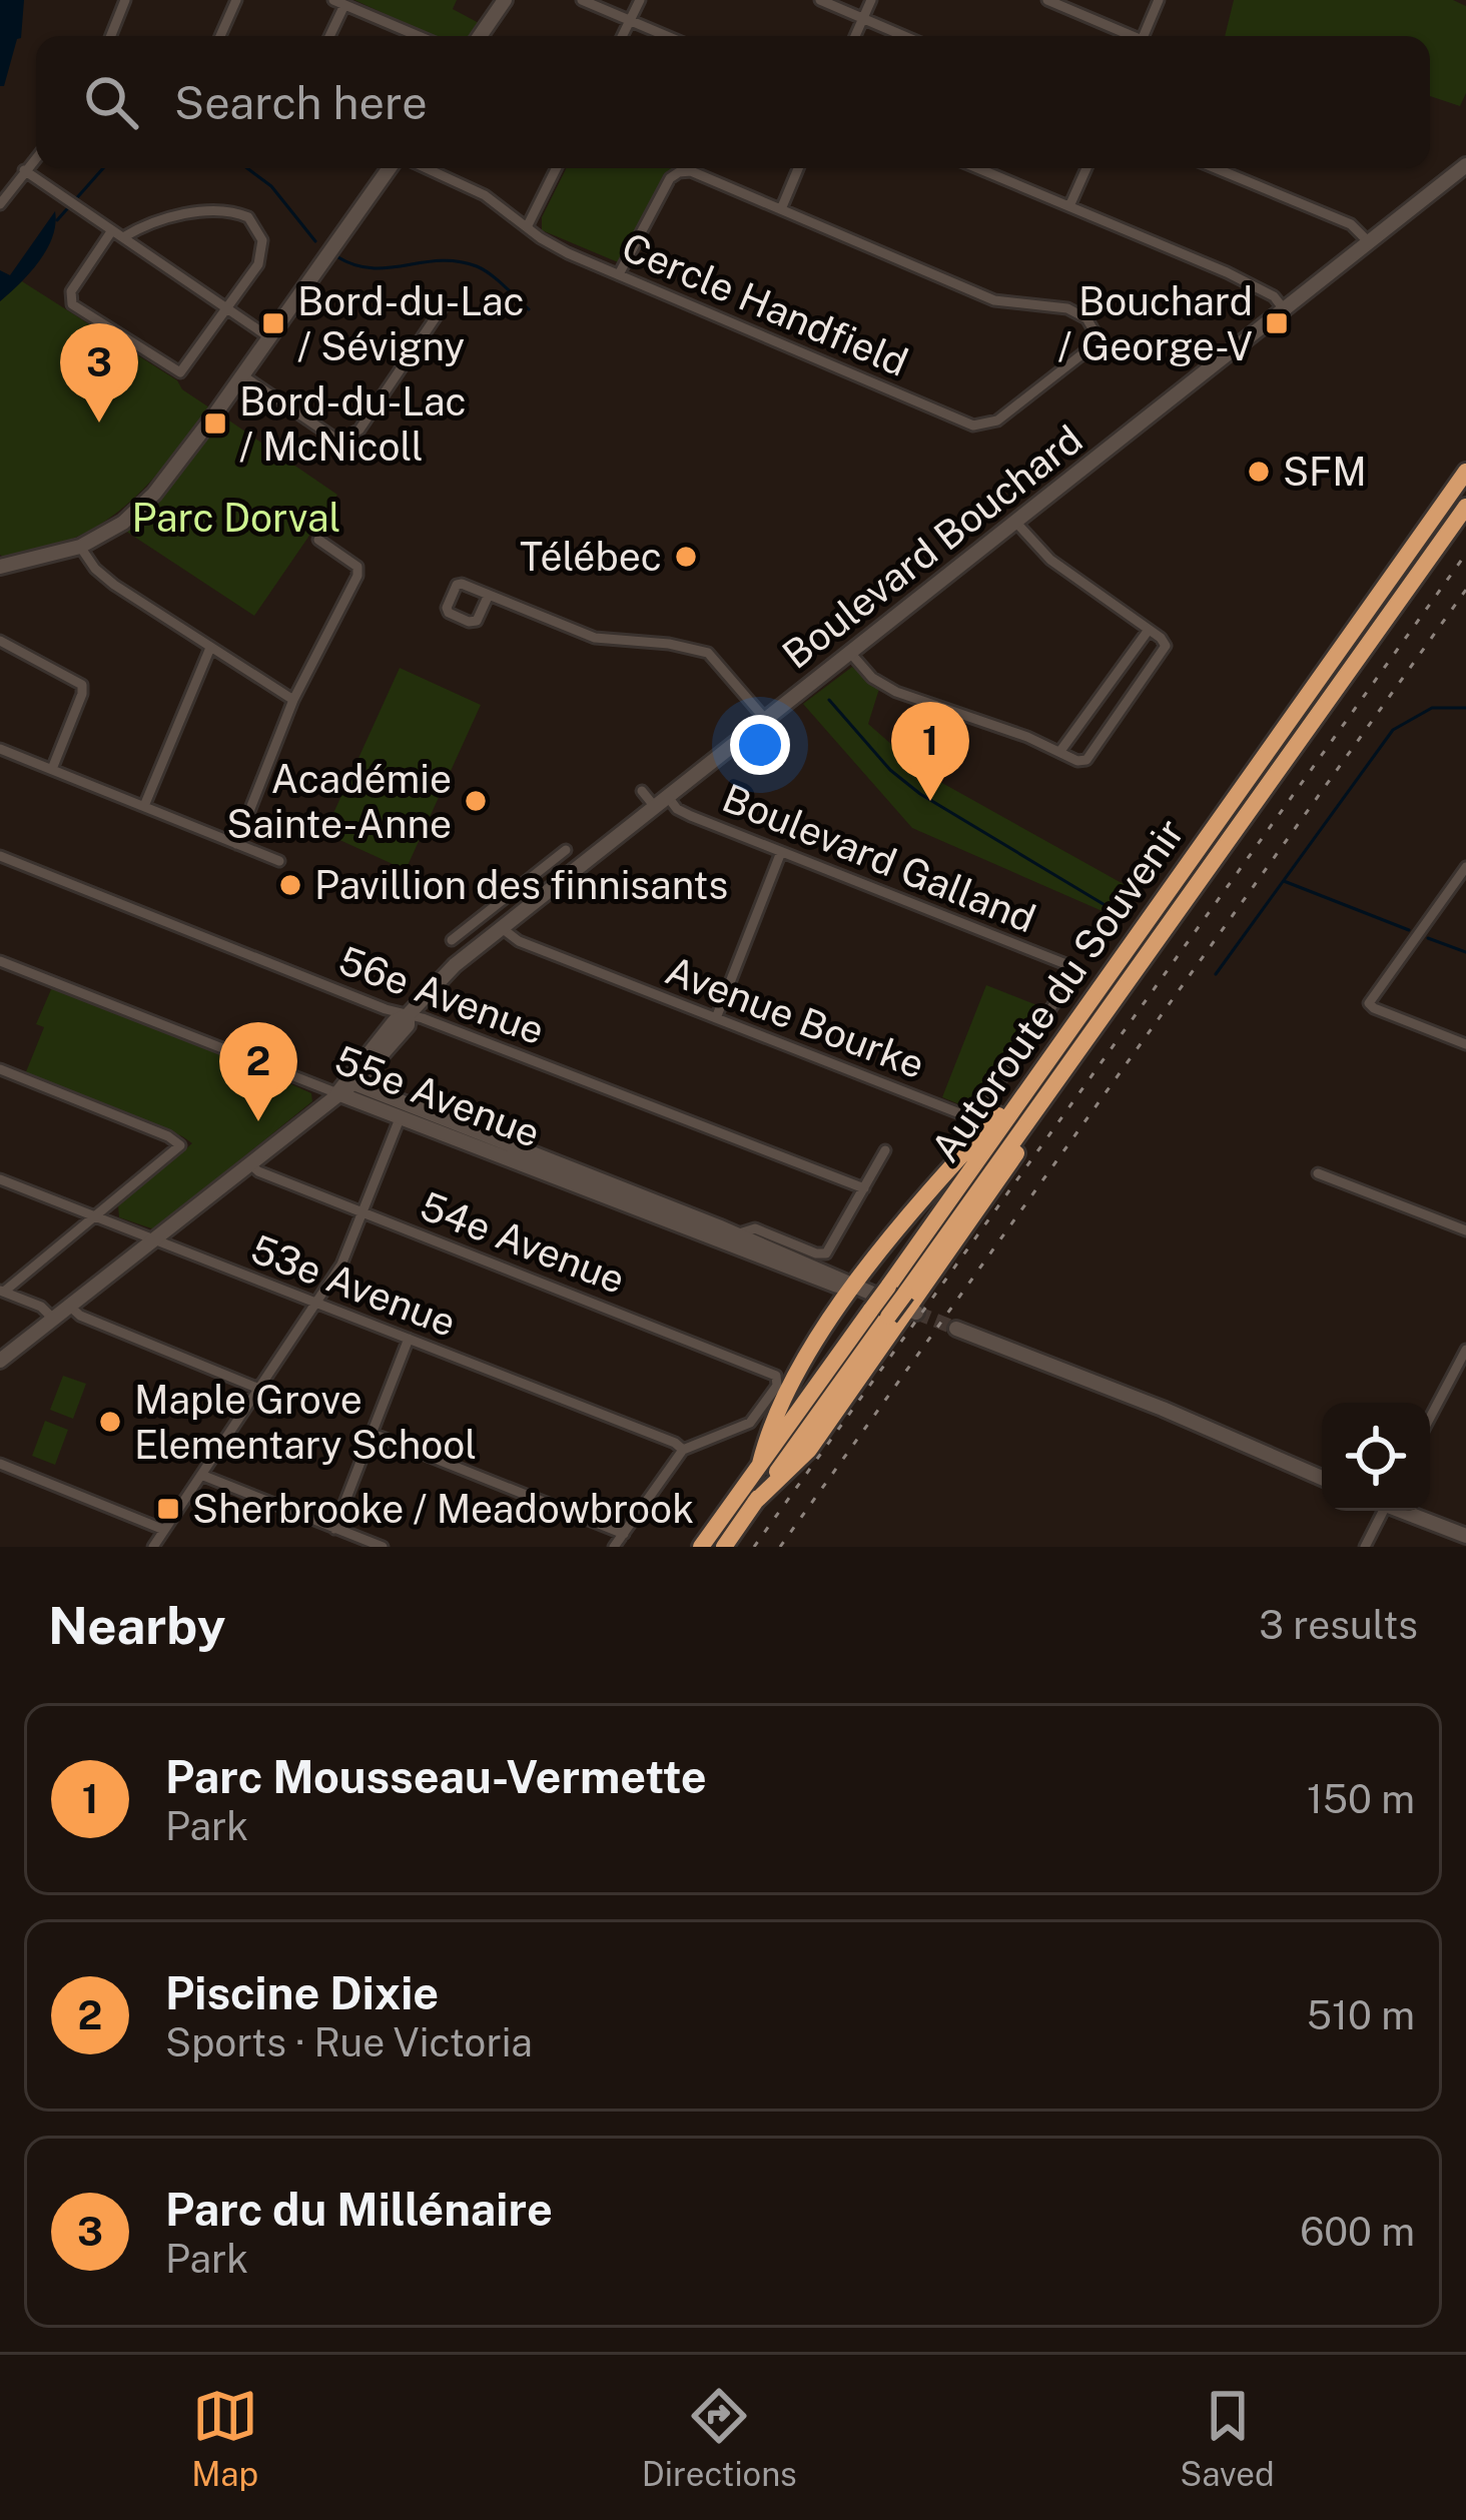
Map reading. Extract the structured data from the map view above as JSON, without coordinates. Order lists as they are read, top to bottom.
{
  "streets": {
    "highway": ["Autoroute du Souvenir"],
    "street": [
      "Cercle Handfield",
      "Boulevard Bouchard",
      "Boulevard Galland",
      "56e Avenue",
      "Avenue Bourke",
      "55e Avenue",
      "54e Avenue",
      "53e Avenue"
    ]
  },
  "crossings": [
    ["Boulevard Bouchard", "Boulevard Galland"],
    ["Boulevard Bouchard", "56e Avenue"],
    ["Boulevard Bouchard", "Avenue Bourke"],
    ["Boulevard Bouchard", "55e Avenue"],
    ["Boulevard Bouchard", "54e Avenue"],
    ["Boulevard Bouchard", "53e Avenue"],
    ["Boulevard Galland", "Avenue Bourke"],
    ["Autoroute du Souvenir", "55e Avenue"],
    ["56e Avenue", "55e Avenue"],
    ["54e Avenue", "53e Avenue"]
  ],
  "parks": ["Parc Dorval"],
  "places": {
    "transit": [
      "Bord-du-Lac / Sévigny",
      "Bouchard / George-V",
      "Bord-du-Lac / McNicoll",
      "Sherbrooke / Meadowbrook"
    ],
    "other": [
      "SFM",
      "Télébec",
      "Académie Sainte-Anne",
      "Pavillion des finnisants",
      "Maple Grove Elementary School"
    ]
  },
  "page": {
    "search": "Search here",
    "pins": ["3", "1", "2"],
    "heading": ["Nearby", "3 results"],
    "list": [
      {
        "mark": "1",
        "name": "Parc Mousseau-Vermette",
        "note": "Park",
        "value": "150 m"
      },
      {
        "mark": "2",
        "name": "Piscine Dixie",
        "note": "Sports · Rue Victoria",
        "value": "510 m"
      },
      {
        "mark": "3",
        "name": "Parc du Millénaire",
        "note": "Park",
        "value": "600 m"
      }
    ],
    "nav": ["Map", "Directions", "Saved"]
  }
}
